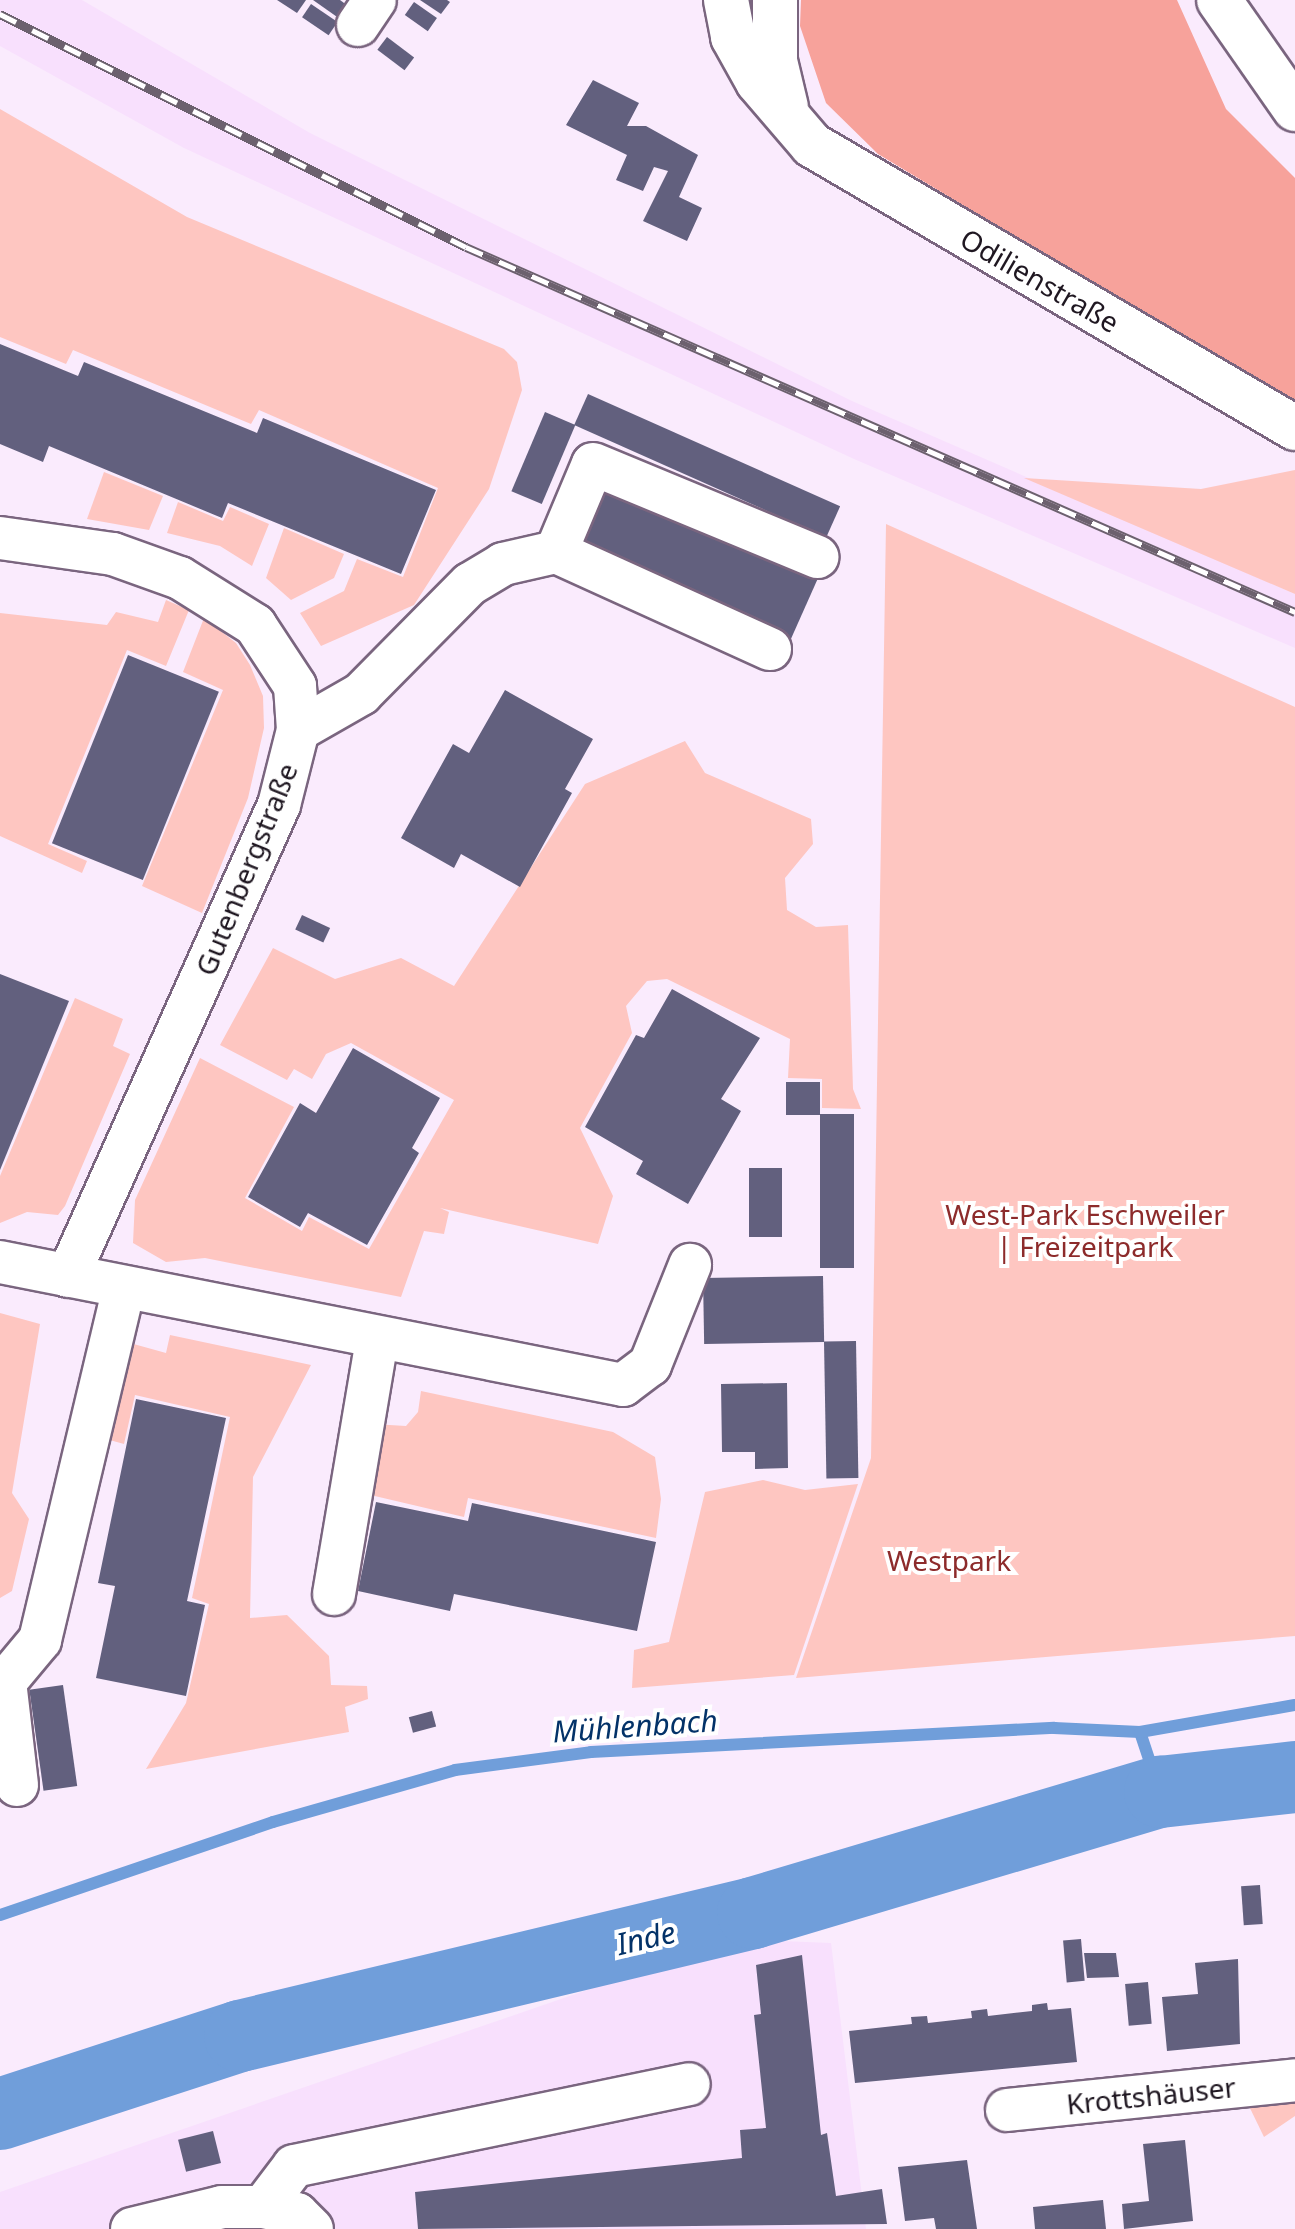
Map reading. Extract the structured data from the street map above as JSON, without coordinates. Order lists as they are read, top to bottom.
{
  "streets": {
    "main road": ["Odilienstraße"],
    "street": ["Gutenbergstraße", "Krottshäuser"]
  },
  "water": ["Mühlenbach", "Inde"],
  "parks": ["West-Park Eschweiler | Freizeitpark", "Westpark"]
}
